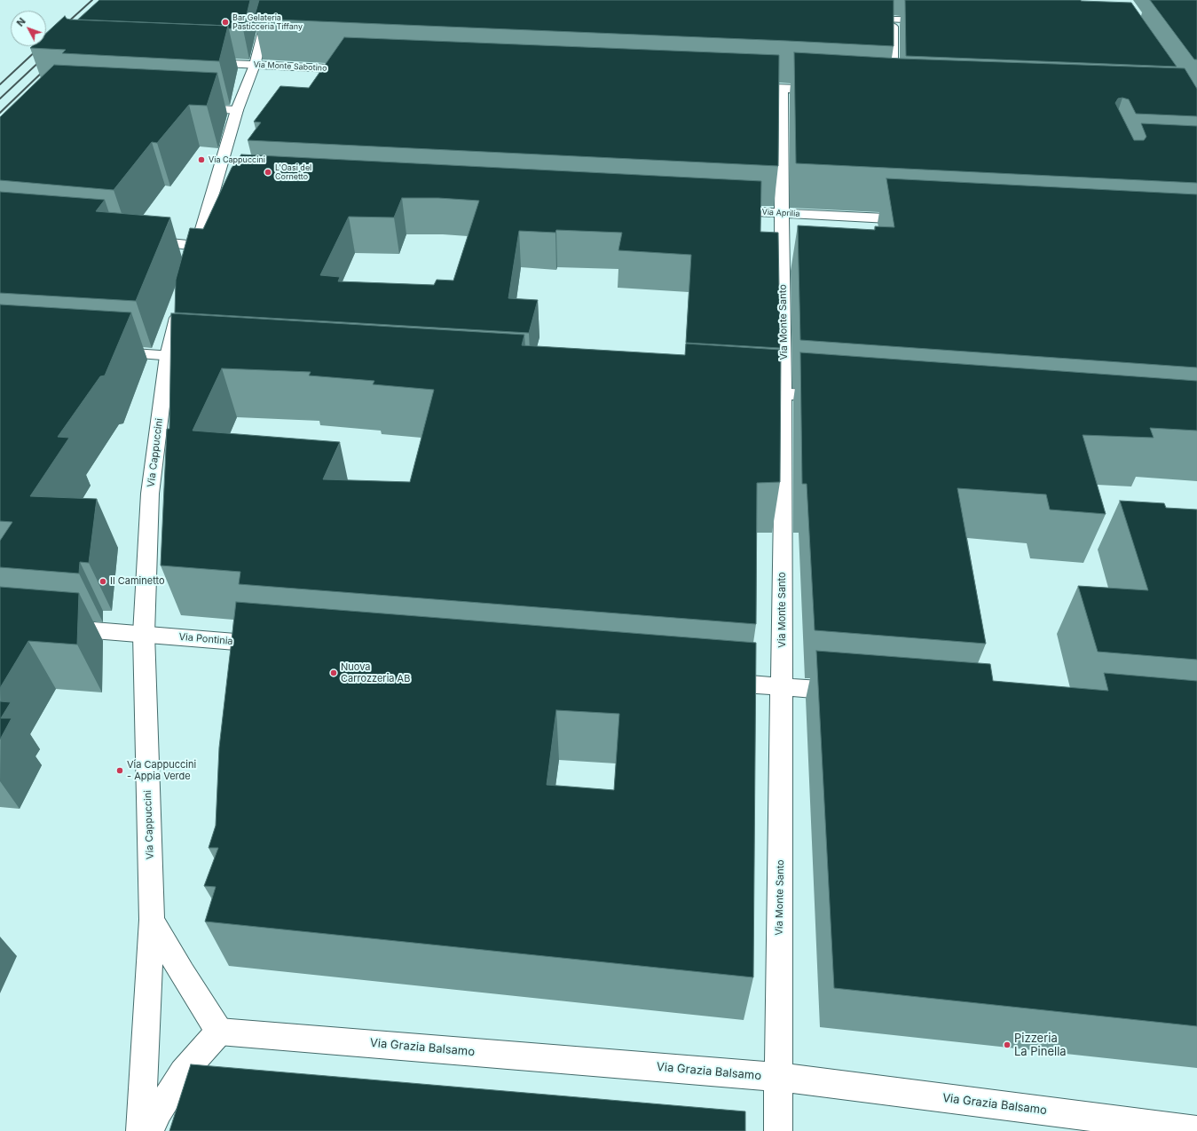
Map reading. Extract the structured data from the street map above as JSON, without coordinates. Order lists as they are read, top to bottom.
{
  "streets": {
    "street": [
      "Via Monte Sabotino",
      "Via Aprilia",
      "Via Monte Santo",
      "Via Cappuccini",
      "Via Pontinia",
      "Via Grazia Balsamo"
    ]
  },
  "crossings": [
    ["Via Aprilia", "Via Monte Santo"],
    ["Via Monte Santo", "Via Grazia Balsamo"],
    ["Via Cappuccini", "Via Pontinia"],
    ["Via Cappuccini", "Via Grazia Balsamo"]
  ],
  "places": [
    "Bar Gelateria Pasticceria Tiffany",
    "Via Cappuccini",
    "L'Oasi del Cornetto",
    "Il Caminetto",
    "Nuova Carrozzeria AB",
    "Via Cappuccini - Appia Verde",
    "Pizzeria La Pinella"
  ],
  "north": "top left"
}
